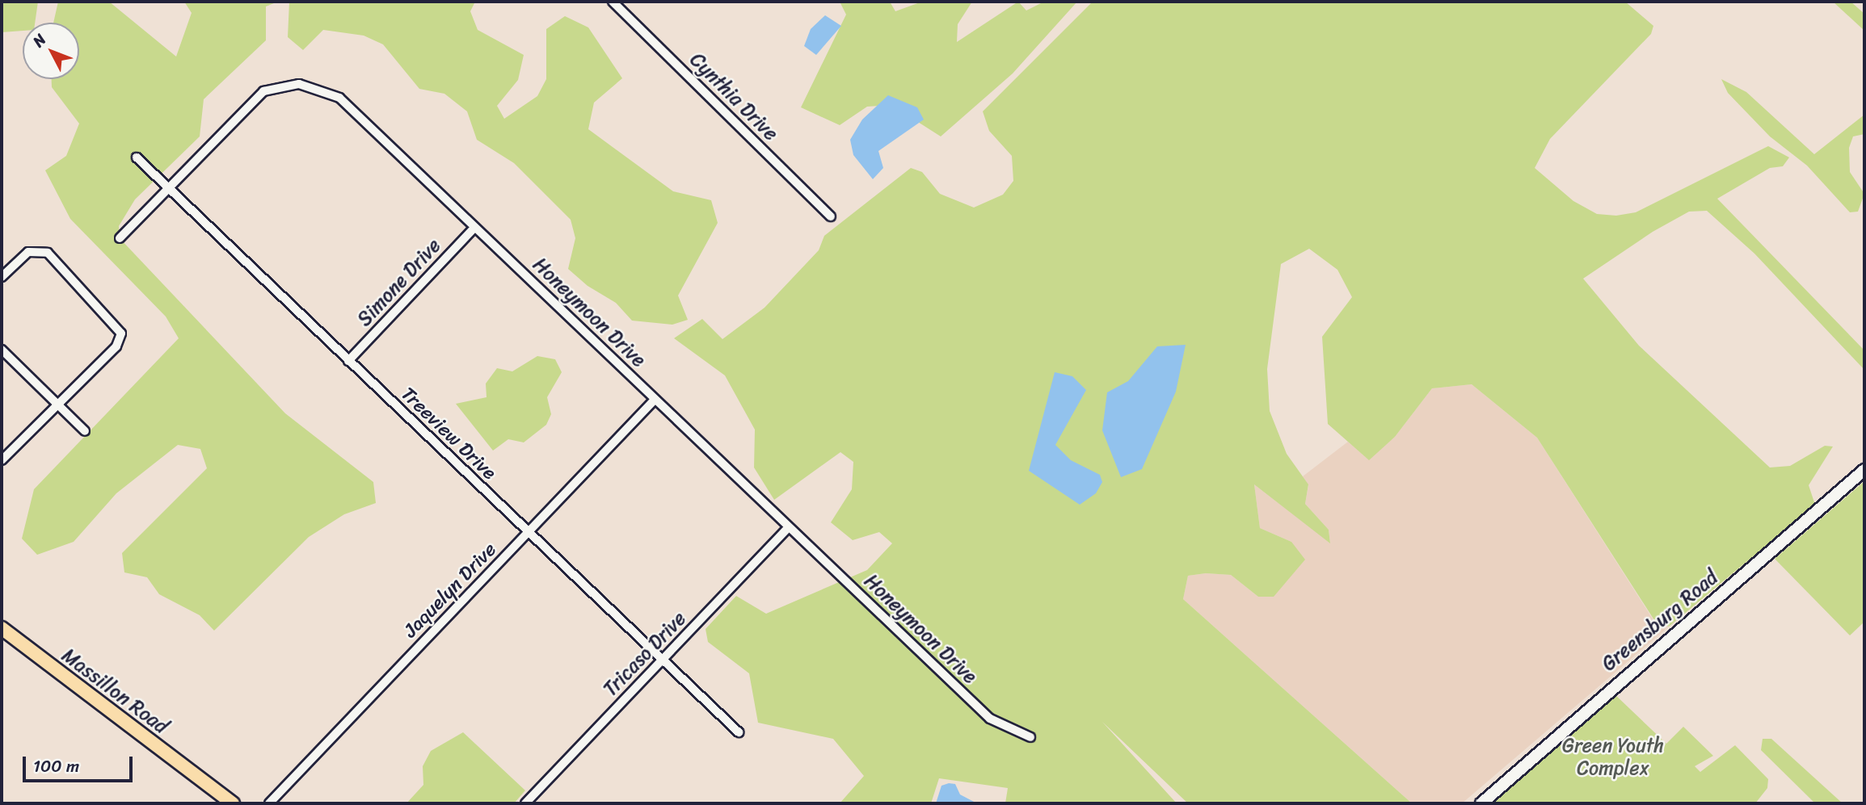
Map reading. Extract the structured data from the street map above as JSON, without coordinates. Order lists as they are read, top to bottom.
{
  "streets": {
    "main road": ["Greensburg Road", "Massillon Road"],
    "street": [
      "Cynthia Drive",
      "Simone Drive",
      "Honeymoon Drive",
      "Treeview Drive",
      "Jaquelyn Drive",
      "Tricaso Drive"
    ]
  },
  "crossings": [
    ["Simone Drive", "Honeymoon Drive"],
    ["Simone Drive", "Treeview Drive"],
    ["Honeymoon Drive", "Treeview Drive"],
    ["Honeymoon Drive", "Jaquelyn Drive"],
    ["Honeymoon Drive", "Tricaso Drive"],
    ["Treeview Drive", "Jaquelyn Drive"],
    ["Treeview Drive", "Tricaso Drive"]
  ],
  "parks": ["Green Youth Complex"],
  "scale_bar": "100 m",
  "north": "top left"
}
